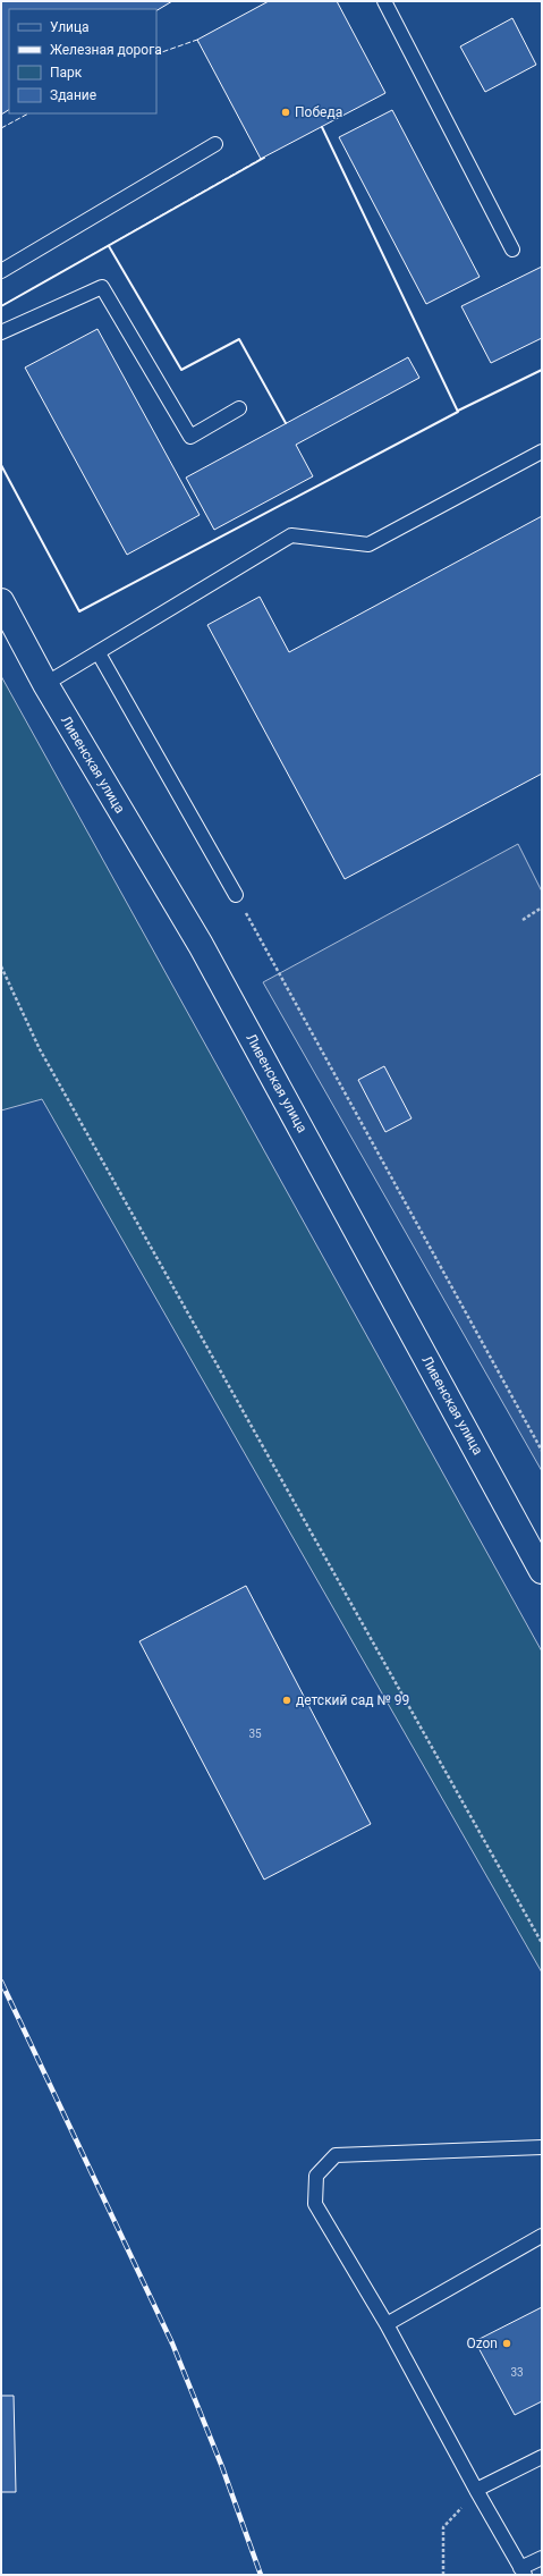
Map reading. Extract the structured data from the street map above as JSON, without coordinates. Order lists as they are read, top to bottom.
{
  "streets": {
    "main road": ["Ливенская улица"]
  },
  "places": ["Победа", "детский сад № 99", "Ozon"],
  "house_numbers": ["35", "33"],
  "legend": [
    "Улица",
    "Железная дорога",
    "Парк",
    "Здание"
  ]
}
